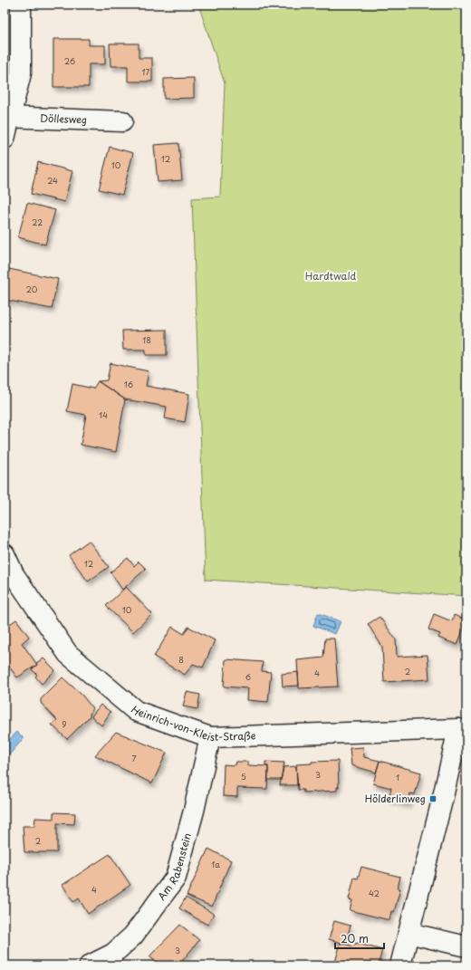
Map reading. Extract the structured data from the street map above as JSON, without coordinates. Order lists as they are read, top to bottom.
{
  "streets": {
    "street": ["Döllesweg", "Heinrich-von-Kleist-Straße", "Am Rabenstein"]
  },
  "crossings": [
    ["Heinrich-von-Kleist-Straße", "Am Rabenstein"]
  ],
  "parks": ["Hardtwald"],
  "places": {
    "transit": ["Hölderlinweg"]
  },
  "house_numbers": [
    "26",
    "17",
    "12",
    "10",
    "24",
    "22",
    "20",
    "18",
    "16",
    "14",
    "12",
    "10",
    "8",
    "2",
    "4",
    "6",
    "9",
    "7",
    "3",
    "5",
    "1",
    "2",
    "1a",
    "4",
    "42",
    "3"
  ],
  "scale_bar": "20 m"
}
